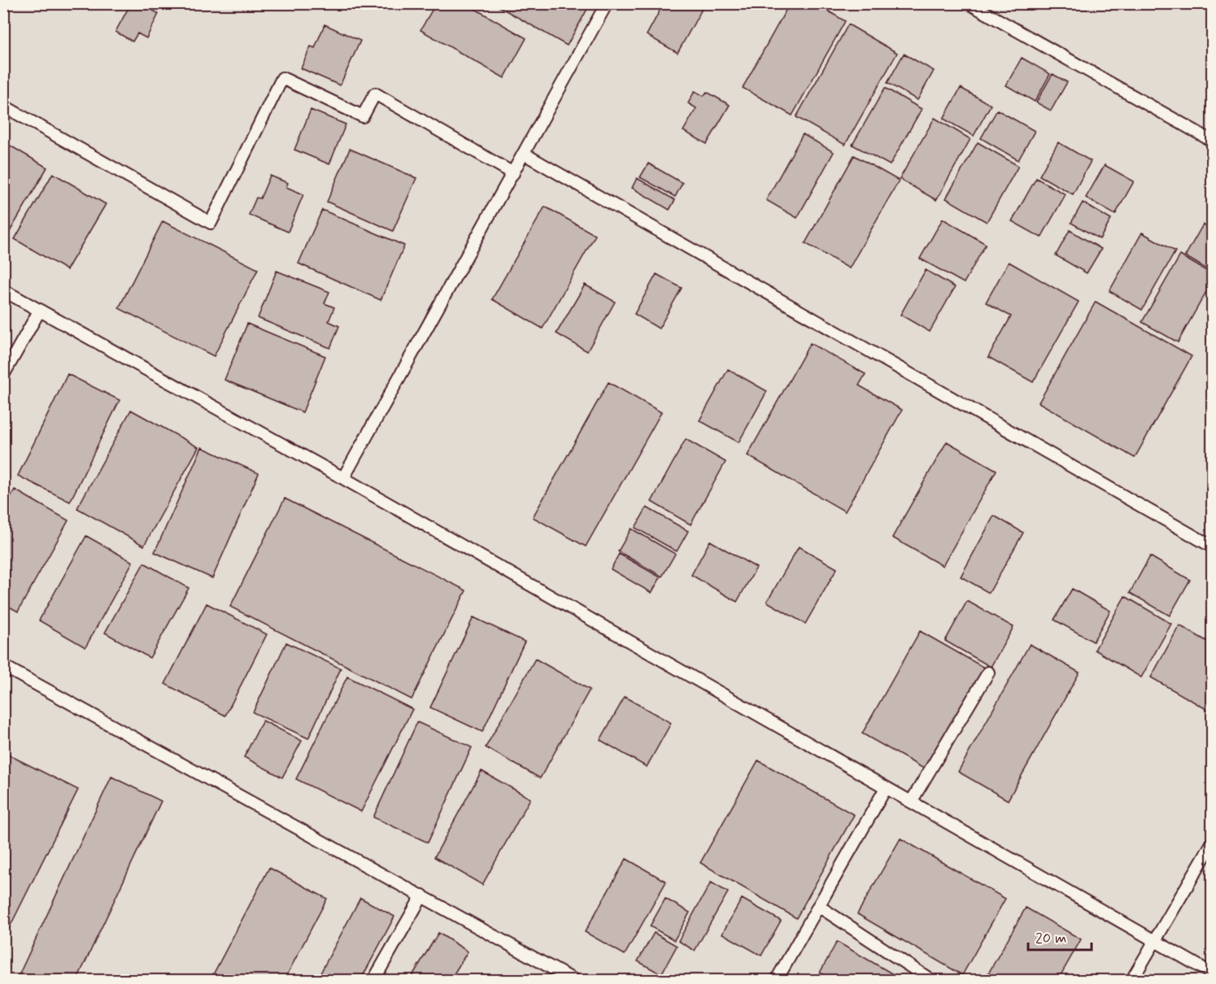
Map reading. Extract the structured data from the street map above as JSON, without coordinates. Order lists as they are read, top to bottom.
{
  "scale_bar": "20 m"
}
